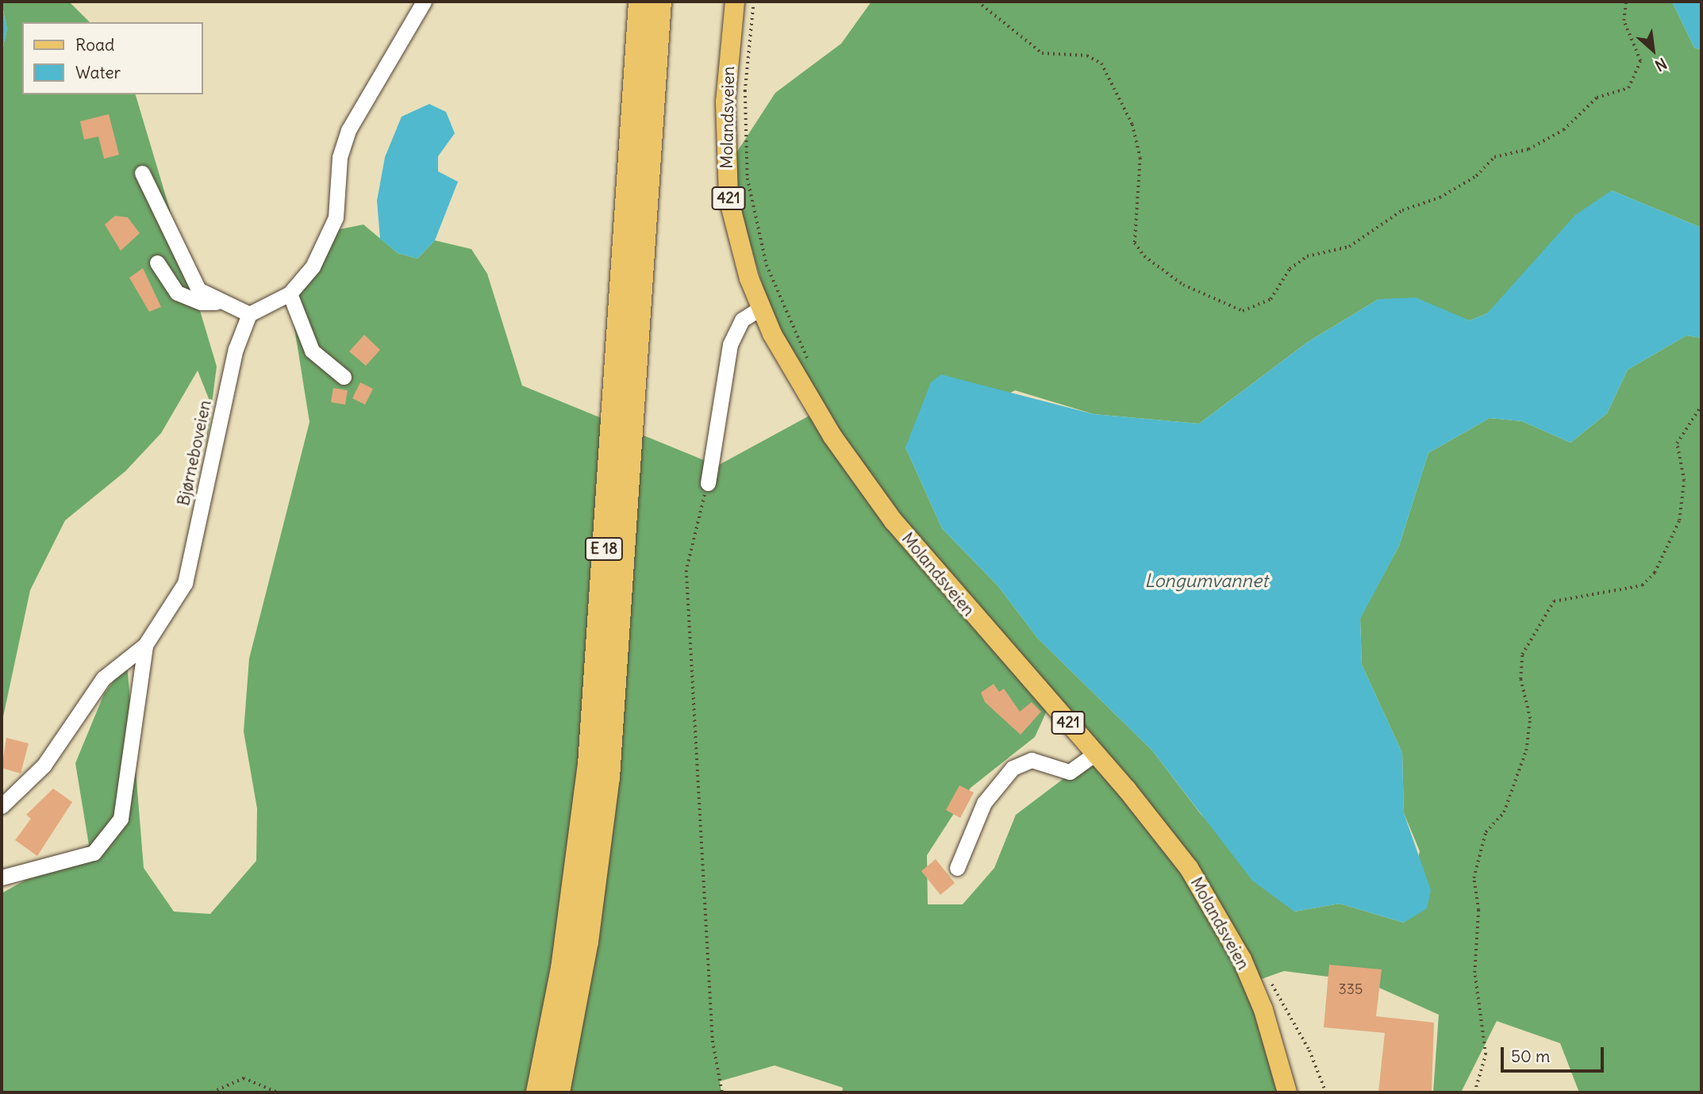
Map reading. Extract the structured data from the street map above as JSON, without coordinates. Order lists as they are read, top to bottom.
{
  "streets": {
    "highway": ["E 18"],
    "main road": ["Molandsveien", "421"],
    "street": ["Bjørneboveien"]
  },
  "water": ["Longumvannet"],
  "house_numbers": ["335"],
  "legend": ["Road", "Water"],
  "scale_bar": "50 m",
  "north": "bottom right"
}
